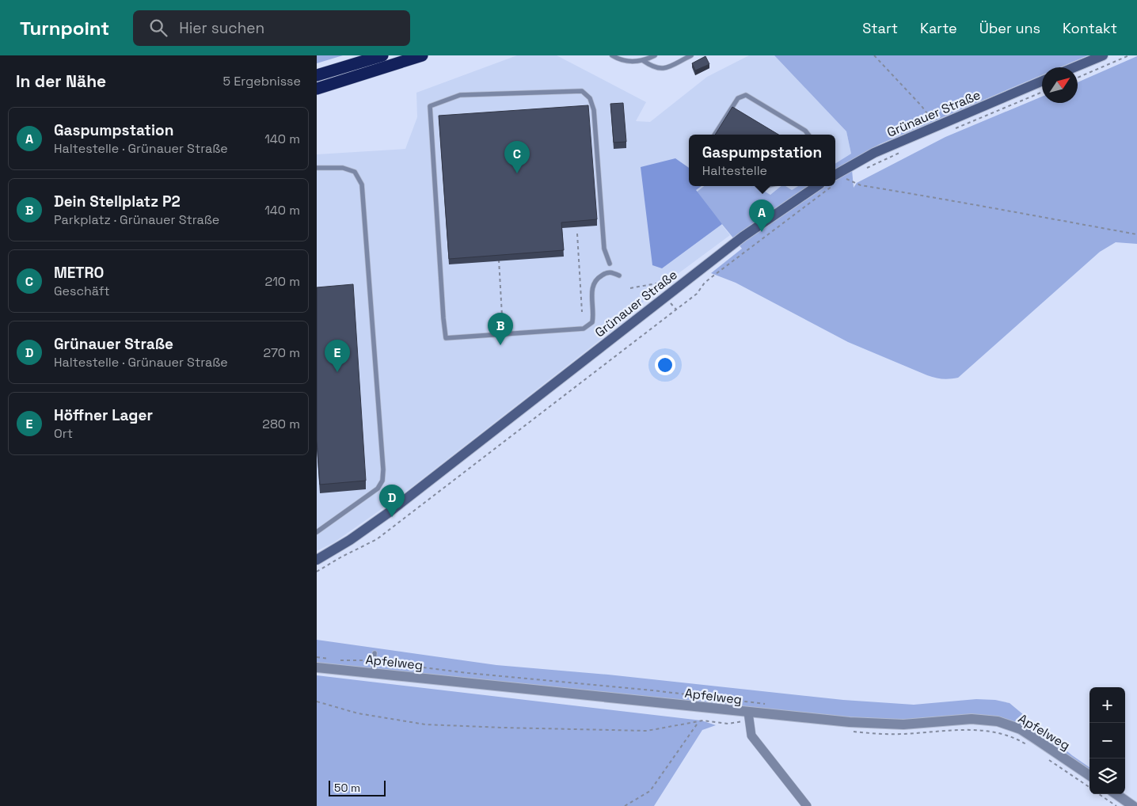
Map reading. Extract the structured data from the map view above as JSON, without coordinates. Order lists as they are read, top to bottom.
{
  "streets": {
    "main road": ["Grünauer Straße"],
    "street": ["Apfelweg"]
  },
  "scale_bar": "50 m",
  "north": "top right",
  "page": {
    "header": "Turnpoint",
    "search": "Hier suchen",
    "nav": [
      "Start",
      "Karte",
      "Über uns",
      "Kontakt"
    ],
    "heading": ["In der Nähe", "5 Ergebnisse"],
    "list": [
      {
        "mark": "A",
        "name": "Gaspumpstation",
        "note": "Haltestelle · Grünauer Straße",
        "value": "140 m"
      },
      {
        "mark": "B",
        "name": "Dein Stellplatz P2",
        "note": "Parkplatz · Grünauer Straße",
        "value": "140 m"
      },
      {
        "mark": "C",
        "name": "METRO",
        "note": "Geschäft",
        "value": "210 m"
      },
      {
        "mark": "D",
        "name": "Grünauer Straße",
        "note": "Haltestelle · Grünauer Straße",
        "value": "270 m"
      },
      {
        "mark": "E",
        "name": "Höffner Lager",
        "note": "Ort",
        "value": "280 m"
      }
    ],
    "popup": ["Gaspumpstation", "Haltestelle"],
    "pins": [
      "C",
      "A",
      "B",
      "E",
      "D"
    ],
    "map_buttons": ["+", "−"],
    "scale": "50 m"
  }
}
